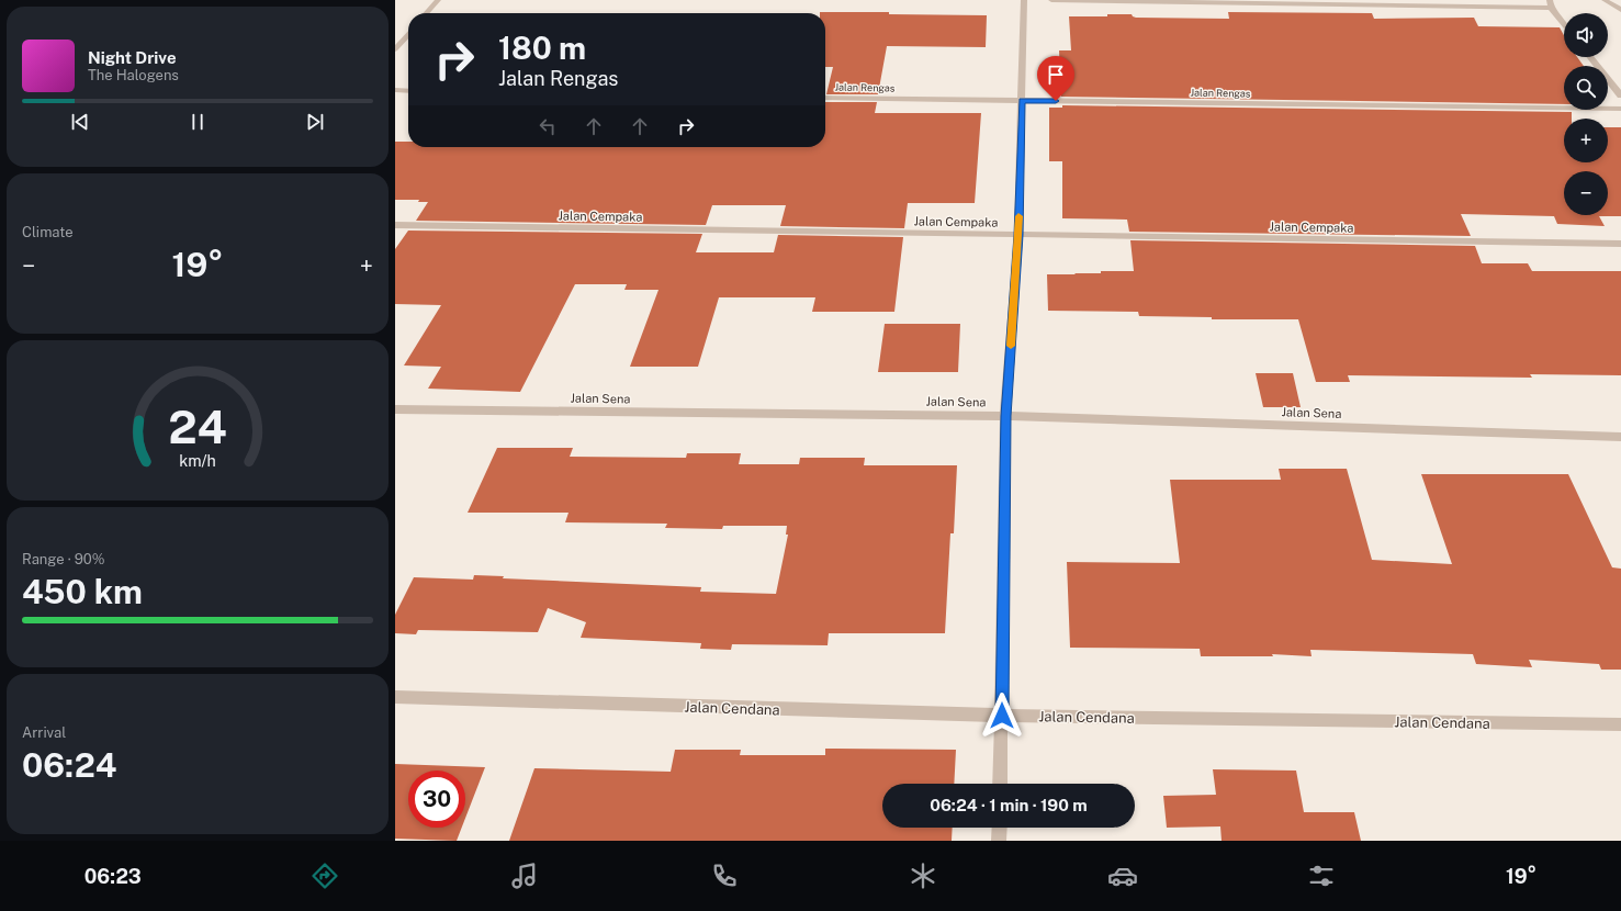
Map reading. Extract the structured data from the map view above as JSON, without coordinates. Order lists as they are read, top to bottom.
{
  "streets": {
    "street": [
      "Jalan Rengas",
      "Jalan Cempaka",
      "Jalan Sena",
      "Jalan Cendana"
    ]
  },
  "page": {
    "map_buttons": ["+", "−"],
    "turn": ["180 m", "Jalan Rengas"],
    "song": ["Night Drive", "The Halogens"],
    "tile": [
      "Climate",
      ["Range · 90%", "450 km"],
      ["Arrival", "06:24"]
    ],
    "heat": ["−", "19°", "+"],
    "limit": "30",
    "trip": "06:24 · 1 min · 190 m",
    "tabs": ["06:23", "19°"],
    "gauge": ["24", "km/h"]
  }
}
